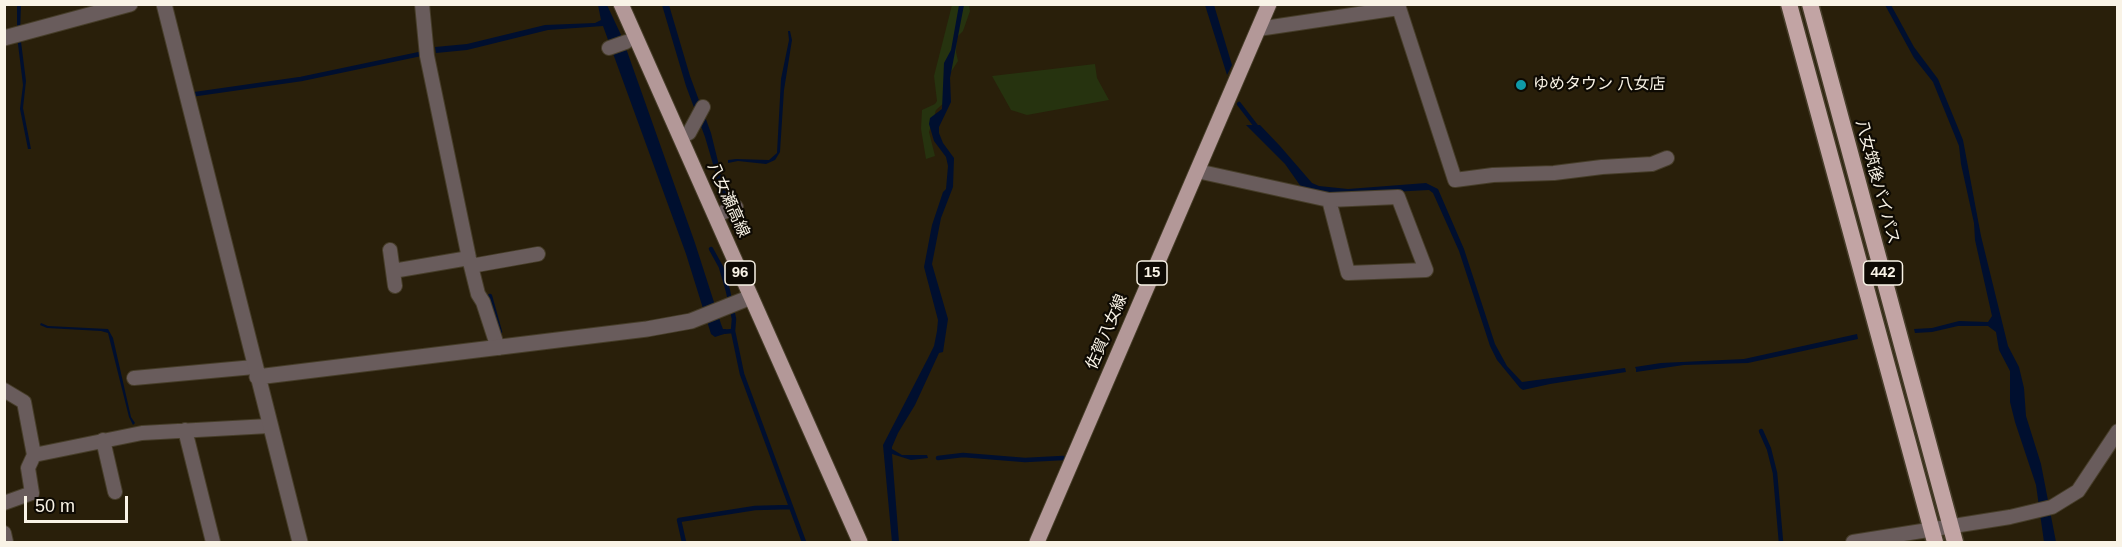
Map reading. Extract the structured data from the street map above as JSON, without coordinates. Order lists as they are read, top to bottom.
{
  "streets": {
    "highway": ["八女筑後バイパス", "442"],
    "main road": [
      "八女瀬高線",
      "96",
      "15",
      "佐賀八女線"
    ]
  },
  "places": ["ゆめタウン 八女店"],
  "scale_bar": "50 m"
}
